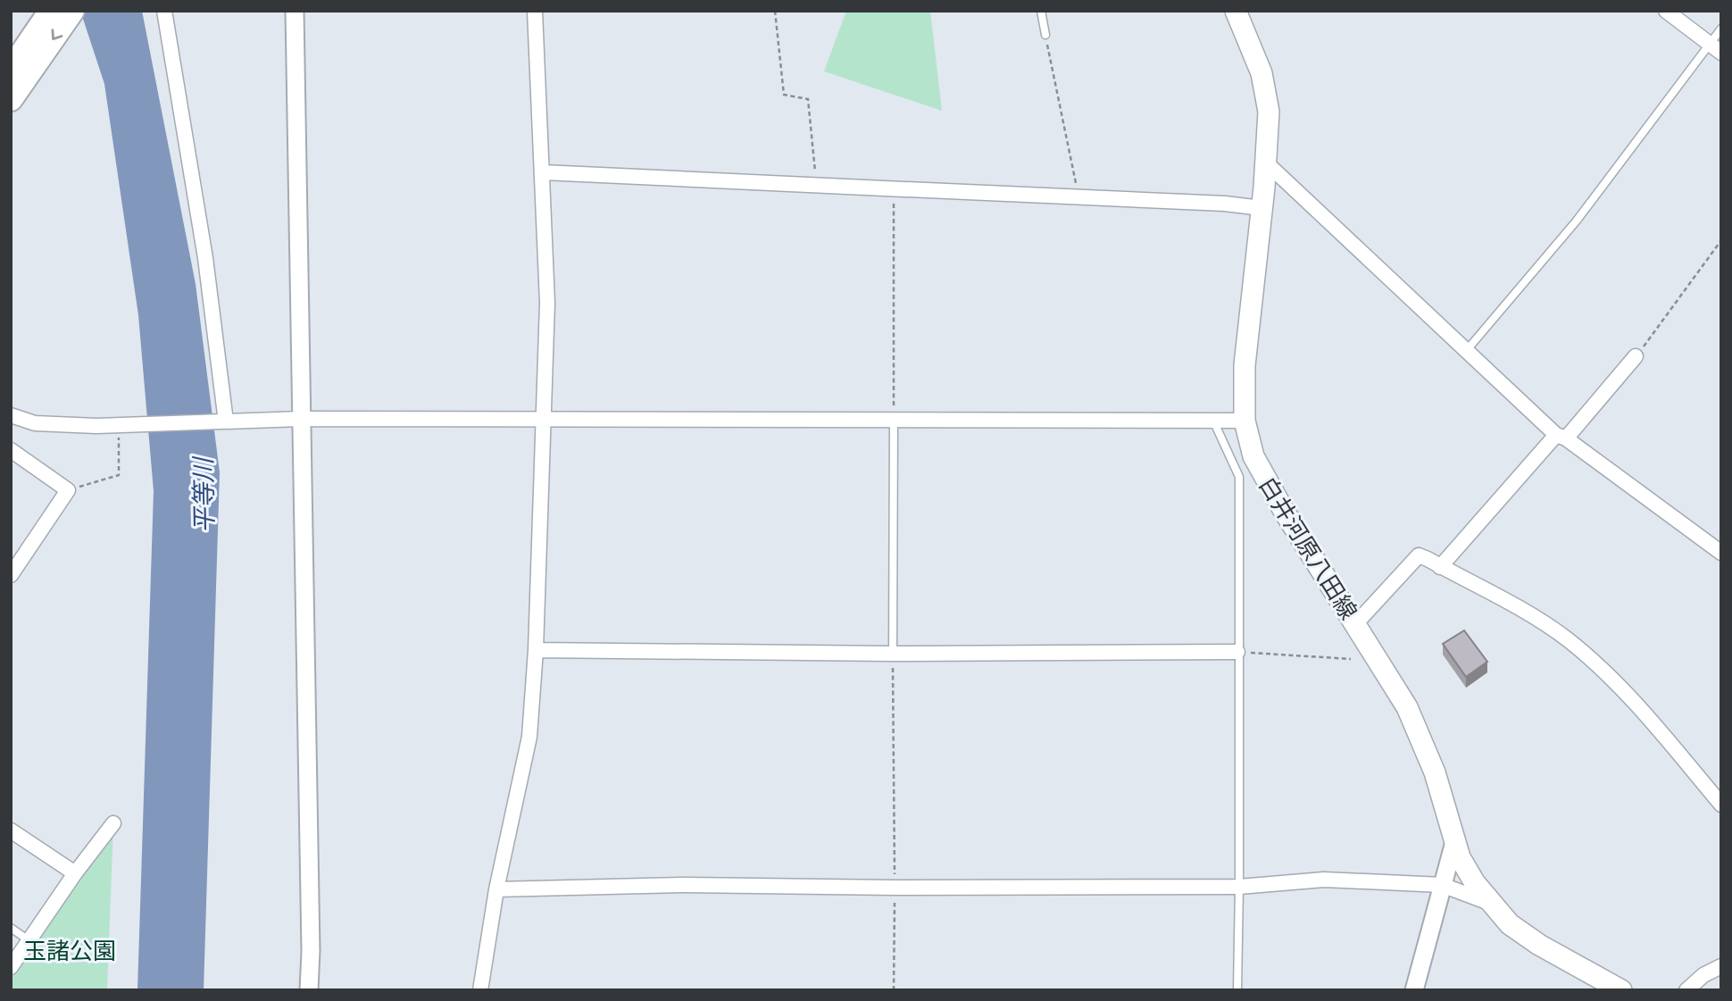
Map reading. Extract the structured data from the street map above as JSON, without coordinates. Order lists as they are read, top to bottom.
{
  "streets": {
    "main road": ["白井河原八田線"]
  },
  "water": ["平等川"],
  "parks": ["玉諸公園"]
}
